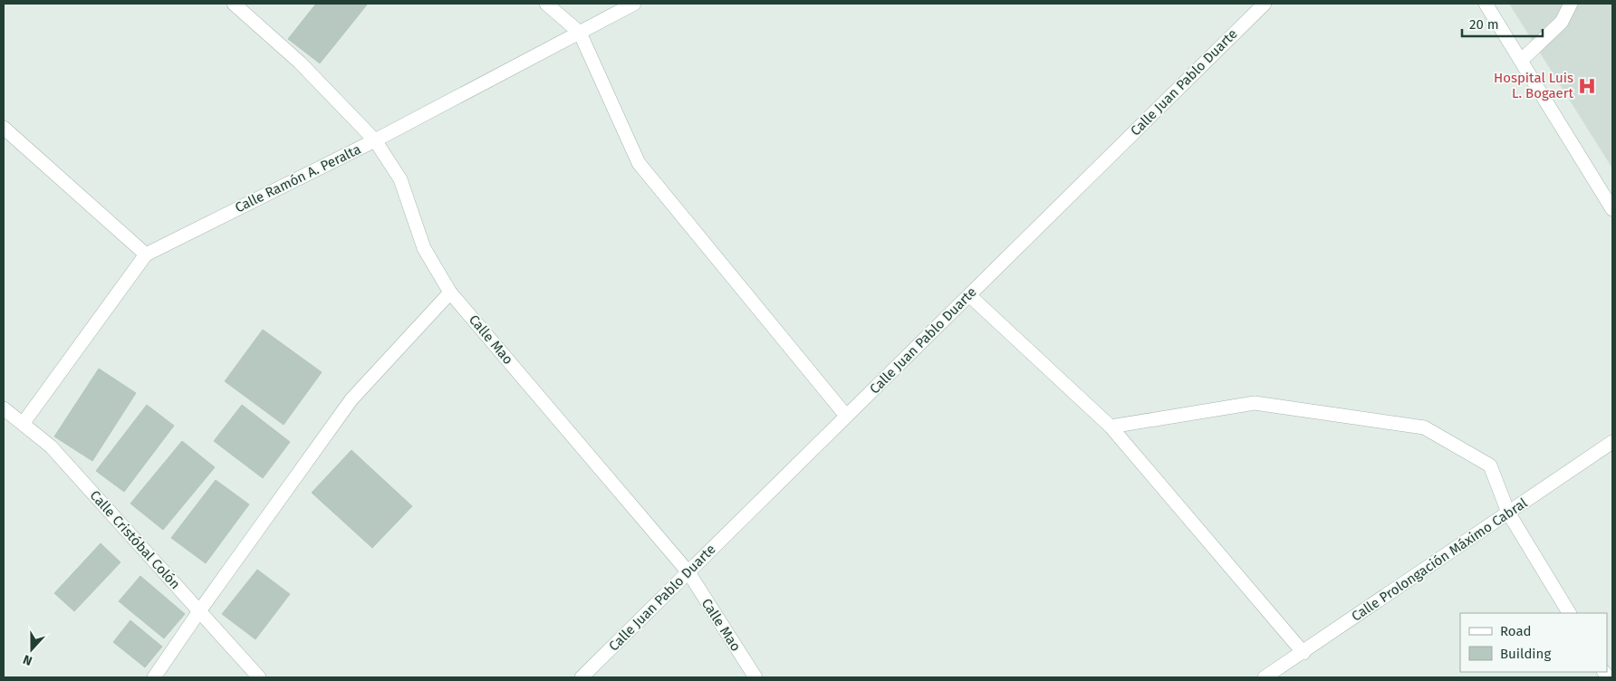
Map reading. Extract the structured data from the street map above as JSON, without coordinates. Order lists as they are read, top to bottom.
{
  "streets": {
    "street": [
      "Calle Juan Pablo Duarte",
      "Calle Ramón A. Peralta",
      "Calle Mao",
      "Calle Cristóbal Colón",
      "Calle Prolongación Máximo Cabral"
    ]
  },
  "crossings": [
    ["Calle Juan Pablo Duarte", "Calle Mao"],
    ["Calle Ramón A. Peralta", "Calle Mao"],
    ["Calle Ramón A. Peralta", "Calle Cristóbal Colón"]
  ],
  "places": {
    "hospital": ["Hospital Luis L. Bogaert"]
  },
  "legend": ["Road", "Building"],
  "scale_bar": "20 m",
  "north": "bottom"
}
